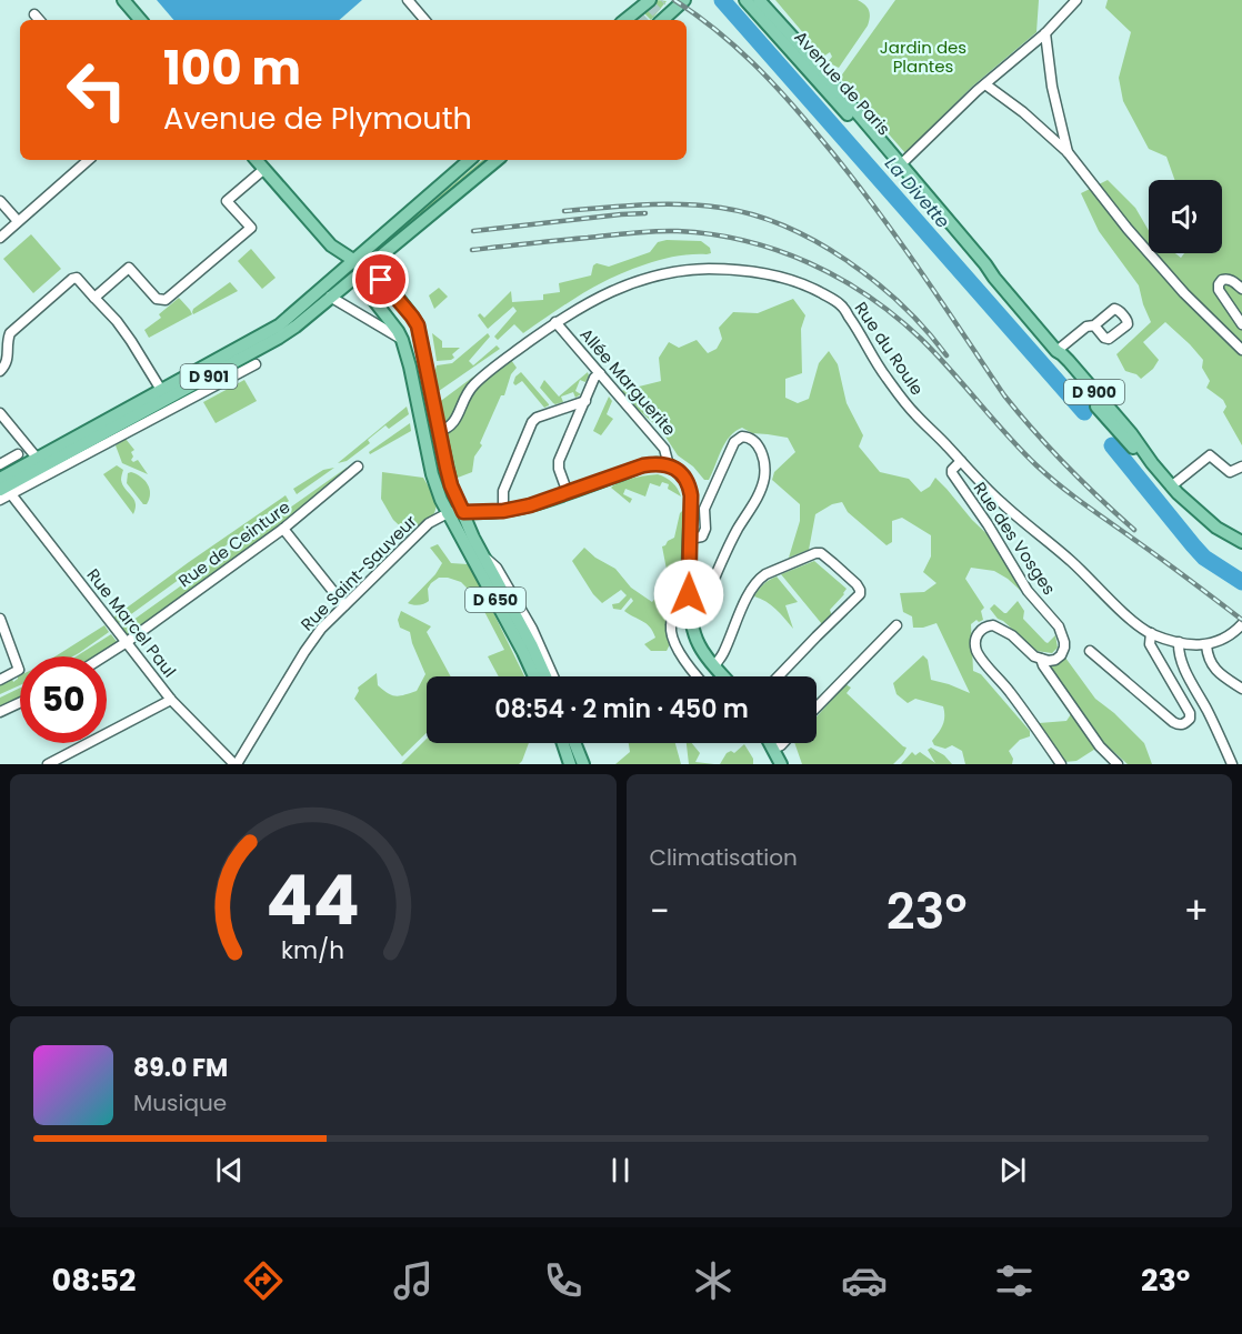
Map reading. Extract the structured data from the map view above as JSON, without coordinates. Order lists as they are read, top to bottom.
{
  "streets": {
    "main road": [
      "Avenue de Paris",
      "D 901",
      "D 900",
      "D 650"
    ],
    "street": [
      "Rue du Roule",
      "Allée Marguerite",
      "Rue des Vosges",
      "Rue de Ceinture",
      "Rue Saint-Sauveur",
      "Rue Marcel Paul"
    ]
  },
  "crossings": [
    ["Rue du Roule", "Allée Marguerite"],
    ["Rue du Roule", "Rue des Vosges"],
    ["Rue du Roule", "D 650"],
    ["D 901", "D 650"],
    ["D 901", "Rue Marcel Paul"],
    ["Rue de Ceinture", "Rue Marcel Paul"],
    ["Rue Saint-Sauveur", "D 650"],
    ["Rue Saint-Sauveur", "Rue Marcel Paul"]
  ],
  "water": ["La Divette"],
  "parks": ["Jardin des Plantes"],
  "page": {
    "turn": ["100 m", "Avenue de Plymouth"],
    "limit": "50",
    "trip": "08:54 · 2 min · 450 m",
    "tile": "Climatisation",
    "heat": ["−", "23°", "+"],
    "song": ["89.0 FM", "Musique"],
    "tabs": ["08:52", "23°"],
    "gauge": ["44", "km/h"]
  }
}
